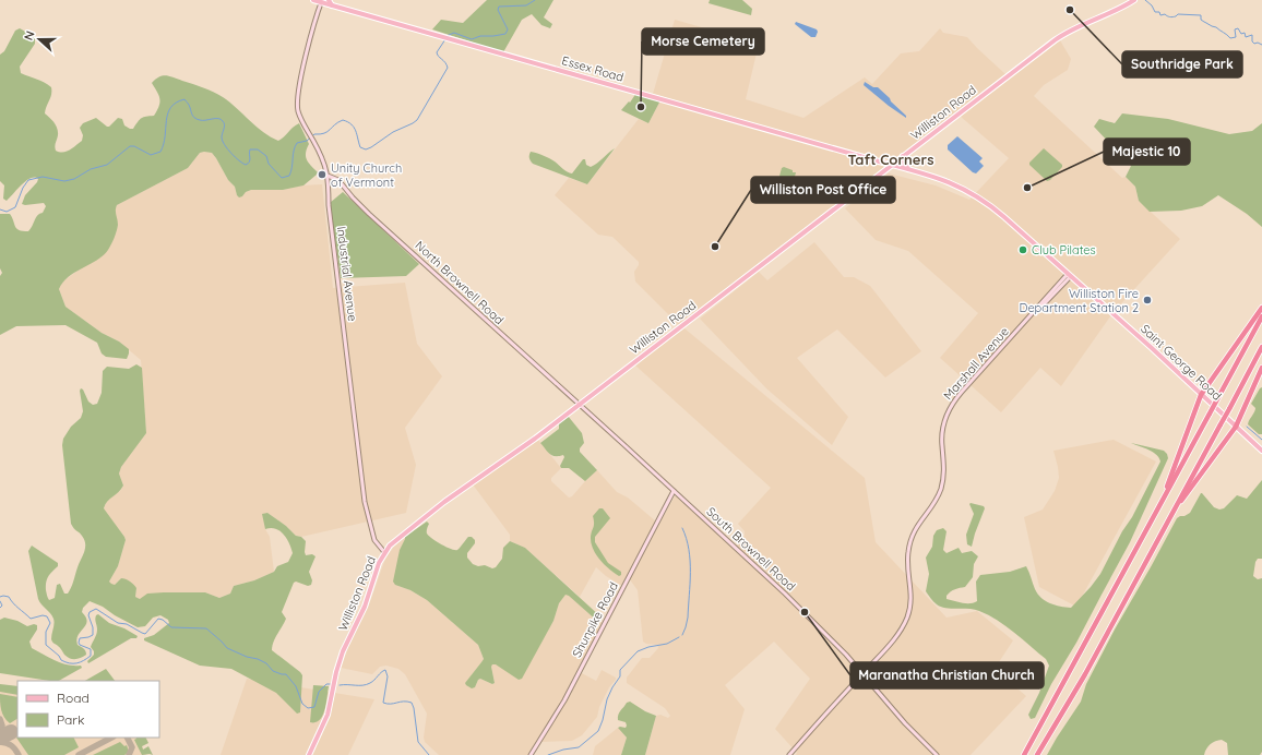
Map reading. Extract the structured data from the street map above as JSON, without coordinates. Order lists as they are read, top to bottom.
{
  "streets": {
    "main road": [
      "Essex Road",
      "Williston Road",
      "Industrial Avenue",
      "North Brownell Road",
      "Saint George Road",
      "Marshall Avenue",
      "South Brownell Road",
      "Shunpike Road"
    ]
  },
  "crossings": [
    ["Essex Road", "Williston Road"],
    ["Essex Road", "Industrial Avenue"],
    ["Essex Road", "Saint George Road"],
    ["Williston Road", "Industrial Avenue"],
    ["Williston Road", "North Brownell Road"],
    ["Williston Road", "Saint George Road"],
    ["Williston Road", "South Brownell Road"],
    ["Industrial Avenue", "North Brownell Road"],
    ["North Brownell Road", "South Brownell Road"],
    ["Saint George Road", "Marshall Avenue"],
    ["Marshall Avenue", "South Brownell Road"],
    ["South Brownell Road", "Shunpike Road"]
  ],
  "districts": ["Taft Corners"],
  "places": [
    "Southridge Park",
    "Morse Cemetery",
    "Unity Church of Vermont",
    "Majestic 10",
    "Williston Post Office",
    "Club Pilates",
    "Williston Fire Department Station 2",
    "Maranatha Christian Church"
  ],
  "legend": ["Road", "Park"],
  "north": "left"
}
